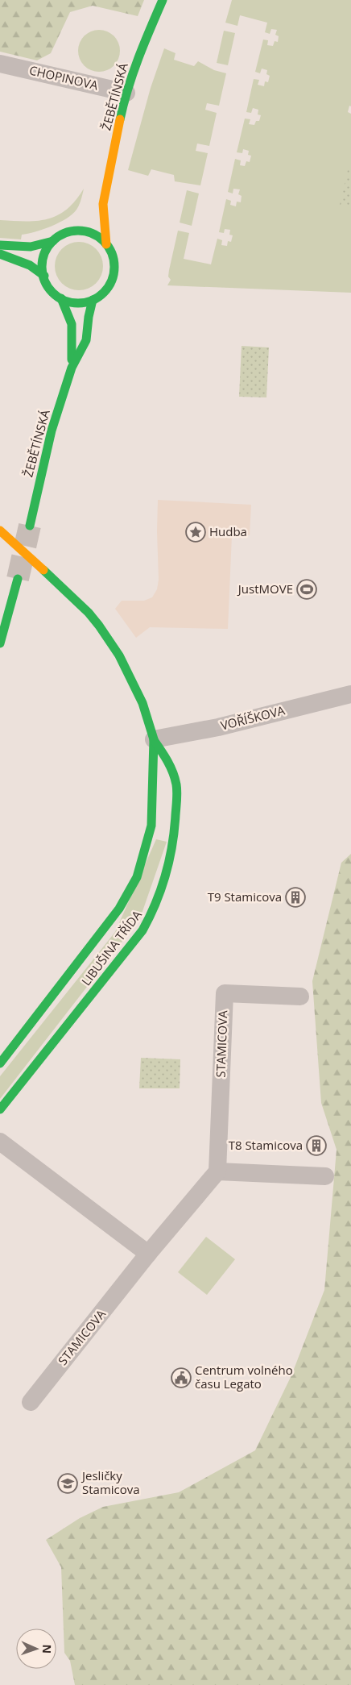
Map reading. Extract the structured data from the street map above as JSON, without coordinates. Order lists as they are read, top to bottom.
{
  "streets": {
    "street": [
      "CHOPINOVA",
      "ŽEBĚTÍNSKÁ",
      "VOŘÍŠKOVA",
      "LIBUŠINA TŘÍDA",
      "STAMICOVA"
    ]
  },
  "crossings": [
    ["CHOPINOVA", "ŽEBĚTÍNSKÁ"],
    ["VOŘÍŠKOVA", "LIBUŠINA TŘÍDA"]
  ],
  "places": {
    "place": ["Hudba"],
    "sports": ["JustMOVE"],
    "building": ["T9 Stamicova", "T8 Stamicova"],
    "public building": ["Centrum volného času Legato"],
    "school or university": ["Jesličky Stamicova"]
  },
  "north": "right"
}
